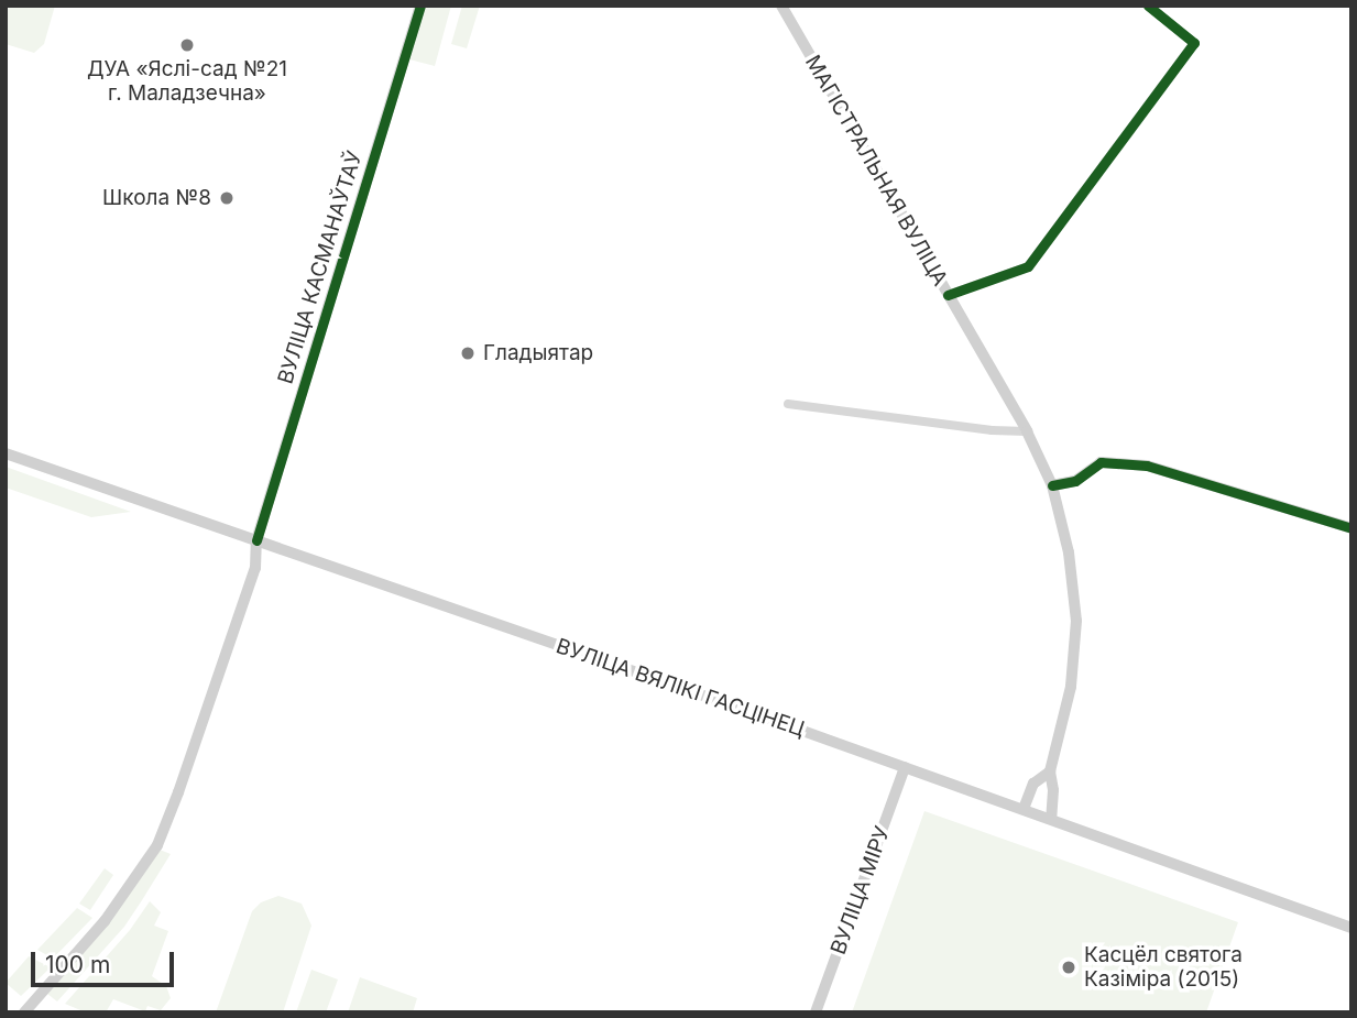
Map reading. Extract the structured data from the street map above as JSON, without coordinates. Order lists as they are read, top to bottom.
{
  "streets": {
    "main road": ["МАГІСТРАЛЬНАЯ ВУЛІЦА", "ВУЛІЦА ВЯЛІКІ ГАСЦІНЕЦ", "ВУЛІЦА МІРУ"],
    "street": ["ВУЛІЦА КАСМАНАЎТАЎ"]
  },
  "crossings": [
    ["ВУЛІЦА КАСМАНАЎТАЎ", "ВУЛІЦА ВЯЛІКІ ГАСЦІНЕЦ"],
    ["ВУЛІЦА ВЯЛІКІ ГАСЦІНЕЦ", "ВУЛІЦА МІРУ"]
  ],
  "places": [
    "ДУА «Яслі-сад №21 г. Маладзечна»",
    "Школа №8",
    "Гладыятар",
    "Касцёл святога Казіміра (2015)"
  ],
  "scale_bar": "100 m"
}
